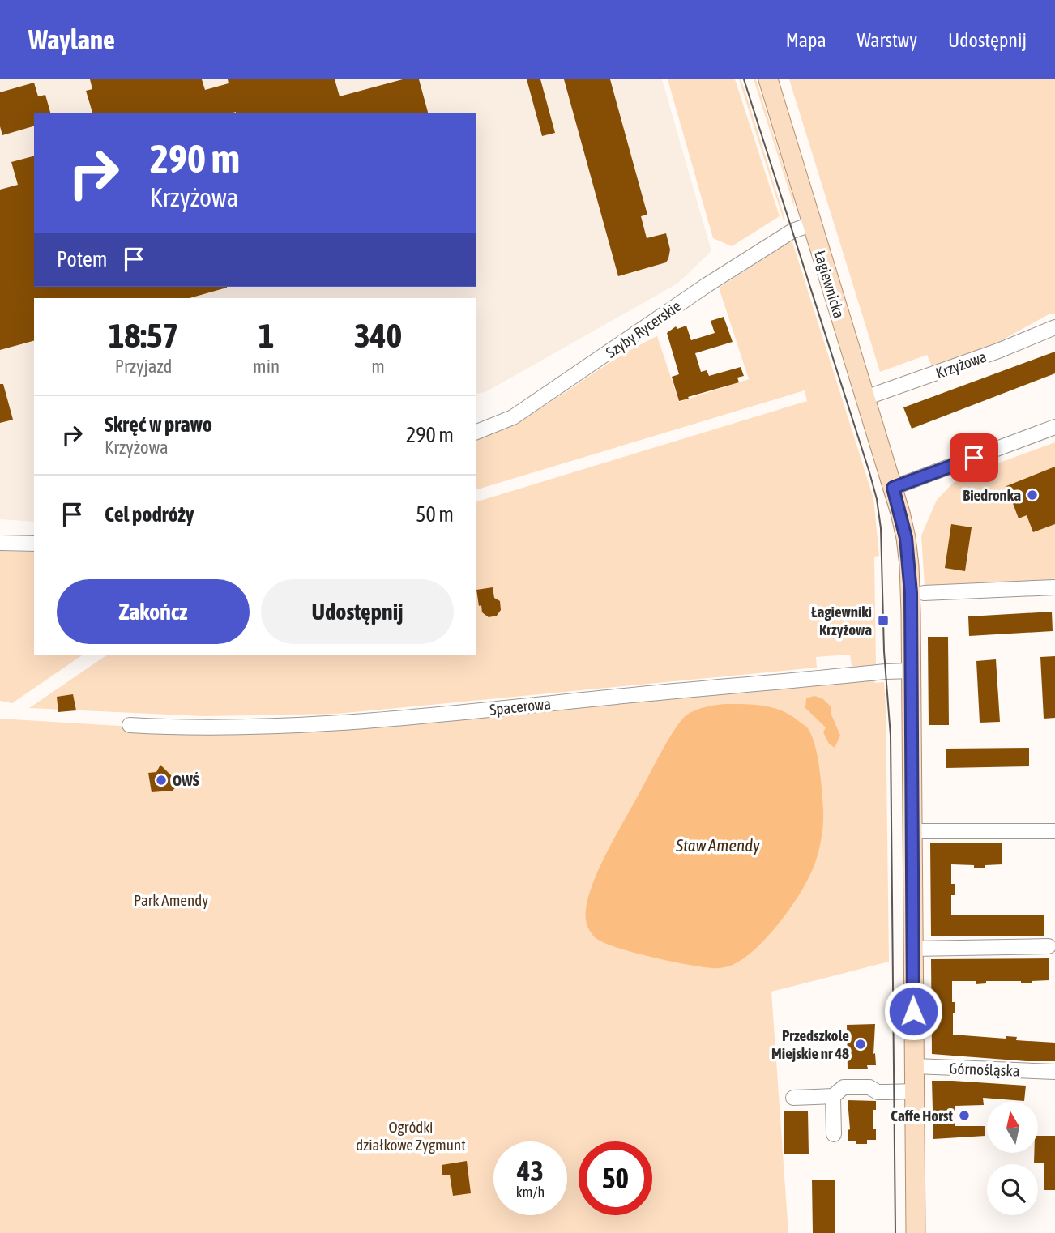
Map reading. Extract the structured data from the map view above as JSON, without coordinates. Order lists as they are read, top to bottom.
{
  "streets": {
    "main road": ["Łagiewnicka"],
    "street": [
      "Szyby Rycerskie",
      "Krzyżowa",
      "Spacerowa",
      "Górnośląska"
    ]
  },
  "crossings": [
    ["Łagiewnicka", "Szyby Rycerskie"],
    ["Łagiewnicka", "Krzyżowa"],
    ["Łagiewnicka", "Spacerowa"],
    ["Łagiewnicka", "Górnośląska"]
  ],
  "water": ["Staw Amendy"],
  "parks": ["Park Amendy", "Ogródki działkowe Zygmunt"],
  "places": {
    "other": [
      "Biedronka",
      "OWŚ",
      "Przedszkole Miejskie nr 48",
      "Caffe Horst"
    ],
    "transit": ["Łagiewniki Krzyżowa"]
  },
  "north": "top",
  "page": {
    "header": "Waylane",
    "nav": ["Mapa", "Warstwy", "Udostępnij"],
    "turn": ["290 m", "Krzyżowa"],
    "then": "Potem",
    "eta": [
      "18:57",
      "Przyjazd",
      "1",
      "min",
      "340",
      "m"
    ],
    "list": [
      {
        "name": "Skręć w prawo",
        "note": "Krzyżowa",
        "value": "290 m"
      },
      {
        "name": "Cel podróży",
        "value": "50 m"
      }
    ],
    "buttons": ["Zakończ", "Udostępnij"],
    "speed": "43 km/h",
    "limit": "50"
  }
}
